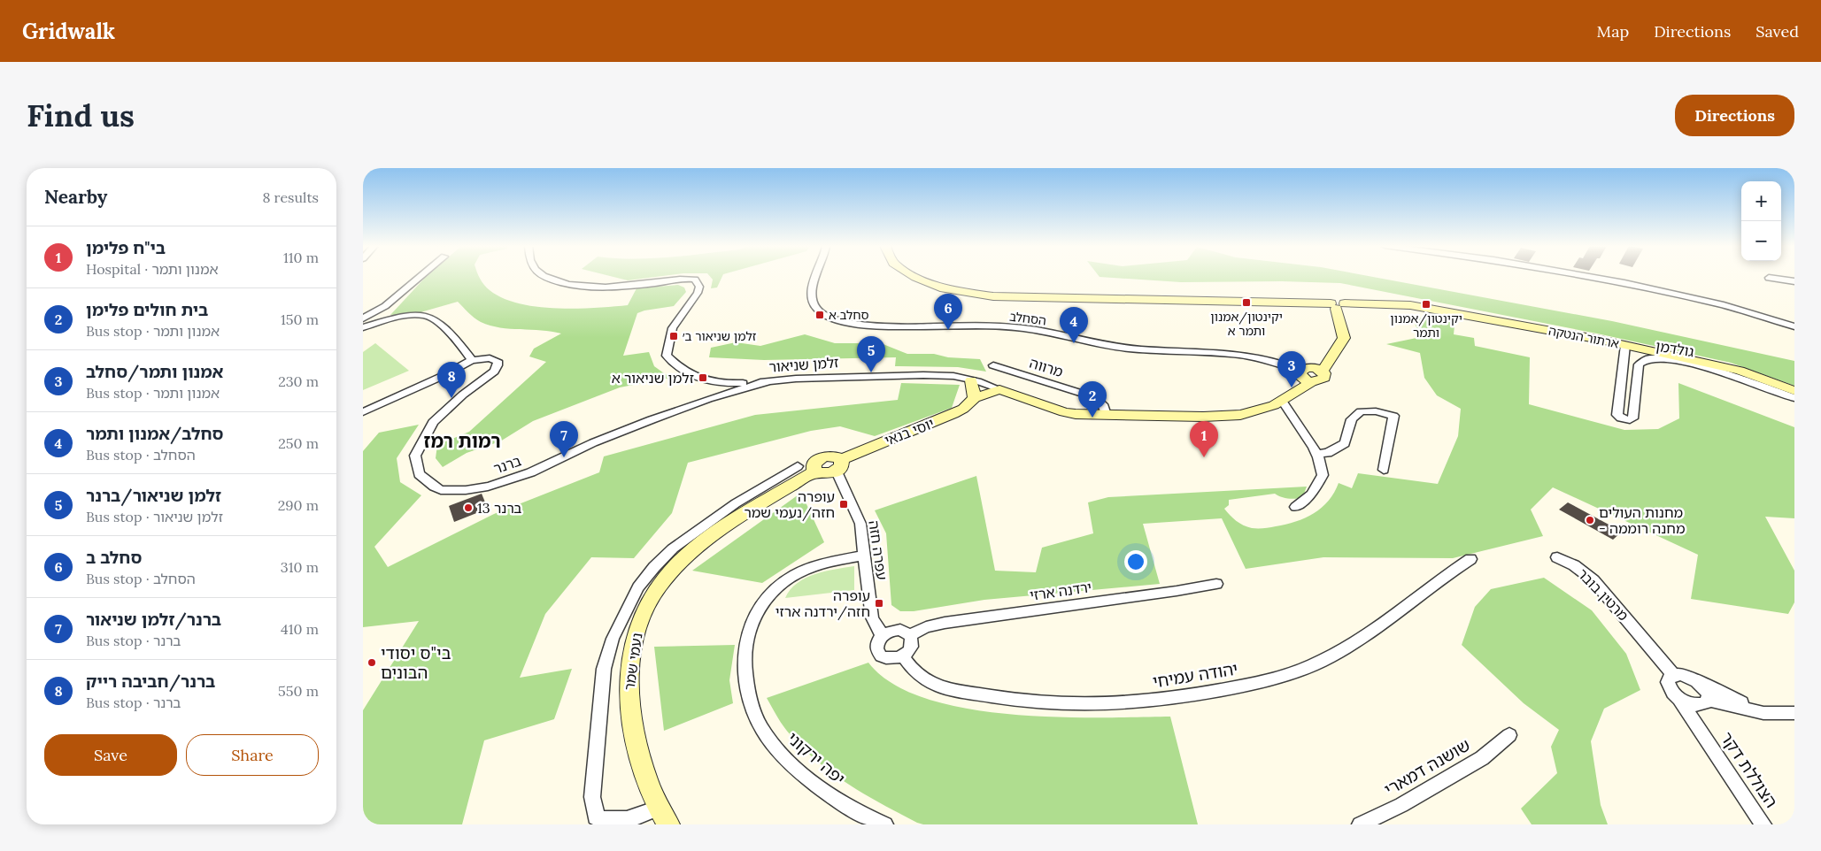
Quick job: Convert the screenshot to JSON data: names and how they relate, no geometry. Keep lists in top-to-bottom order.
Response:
{
  "streets": {
    "street": [
      "הסחלב",
      "ארתור הנטקה",
      "גולדמן",
      "זלמן שניאור",
      "מרווה",
      "יוסי בנאי",
      "ברנר",
      "עפרה חזה",
      "ירדנה ארזי",
      "מרטין בובר",
      "נעמי שמר",
      "יהודה עמיחי",
      "יפה ירקוני",
      "שושנה דמארי",
      "הצוללת דקר"
    ]
  },
  "crossings": [
    ["ארתור הנטקה", "גולדמן"],
    ["זלמן שניאור", "יוסי בנאי"],
    ["זלמן שניאור", "ברנר"],
    ["יוסי בנאי", "עפרה חזה"],
    ["עפרה חזה", "ירדנה ארזי"],
    ["עפרה חזה", "יהודה עמיחי"],
    ["עפרה חזה", "יפה ירקוני"],
    ["ירדנה ארזי", "יהודה עמיחי"],
    ["מרטין בובר", "הצוללת דקר"]
  ],
  "districts": ["רמות רמז"],
  "places": {
    "transit": [
      "יקינטון/אמנון ותמר א",
      "יקינטון/אמנון ותמר",
      "סחלב א",
      "זלמן שניאור ב׳",
      "זלמן שניאור א",
      "עופרה חזה/נעמי שמר",
      "עופרה חזה/ירדנה ארזי"
    ],
    "other": ["ברנר 13", "מחנות העולים - מחנה רוממה", "בי\"ס יסודי הבונים"]
  },
  "page": {
    "header": "Gridwalk",
    "nav": ["Map", "Directions", "Saved"],
    "buttons": [
      "Directions",
      ["Save", "Share"]
    ],
    "title": "Find us",
    "heading": ["Nearby", "8 results"],
    "map_buttons": ["+", "−"],
    "list": [
      {
        "mark": "1",
        "name": "בי\"ח פלימן",
        "note": "Hospital · אמנון ותמר",
        "value": "110 m"
      },
      {
        "mark": "2",
        "name": "בית חולים פלימן",
        "note": "Bus stop · אמנון ותמר",
        "value": "150 m"
      },
      {
        "mark": "3",
        "name": "אמנון ותמר/סחלב",
        "note": "Bus stop · אמנון ותמר",
        "value": "230 m"
      },
      {
        "mark": "4",
        "name": "סחלב/אמנון ותמר",
        "note": "Bus stop · הסחלב",
        "value": "250 m"
      },
      {
        "mark": "5",
        "name": "זלמן שניאור/ברנר",
        "note": "Bus stop · זלמן שניאור",
        "value": "290 m"
      },
      {
        "mark": "6",
        "name": "סחלב ב",
        "note": "Bus stop · הסחלב",
        "value": "310 m"
      },
      {
        "mark": "7",
        "name": "ברנר/זלמן שניאור",
        "note": "Bus stop · ברנר",
        "value": "410 m"
      },
      {
        "mark": "8",
        "name": "ברנר/חביבה רייק",
        "note": "Bus stop · ברנר",
        "value": "550 m"
      }
    ],
    "pins": [
      "6",
      "4",
      "5",
      "3",
      "8",
      "2",
      "1",
      "7"
    ]
  }
}
